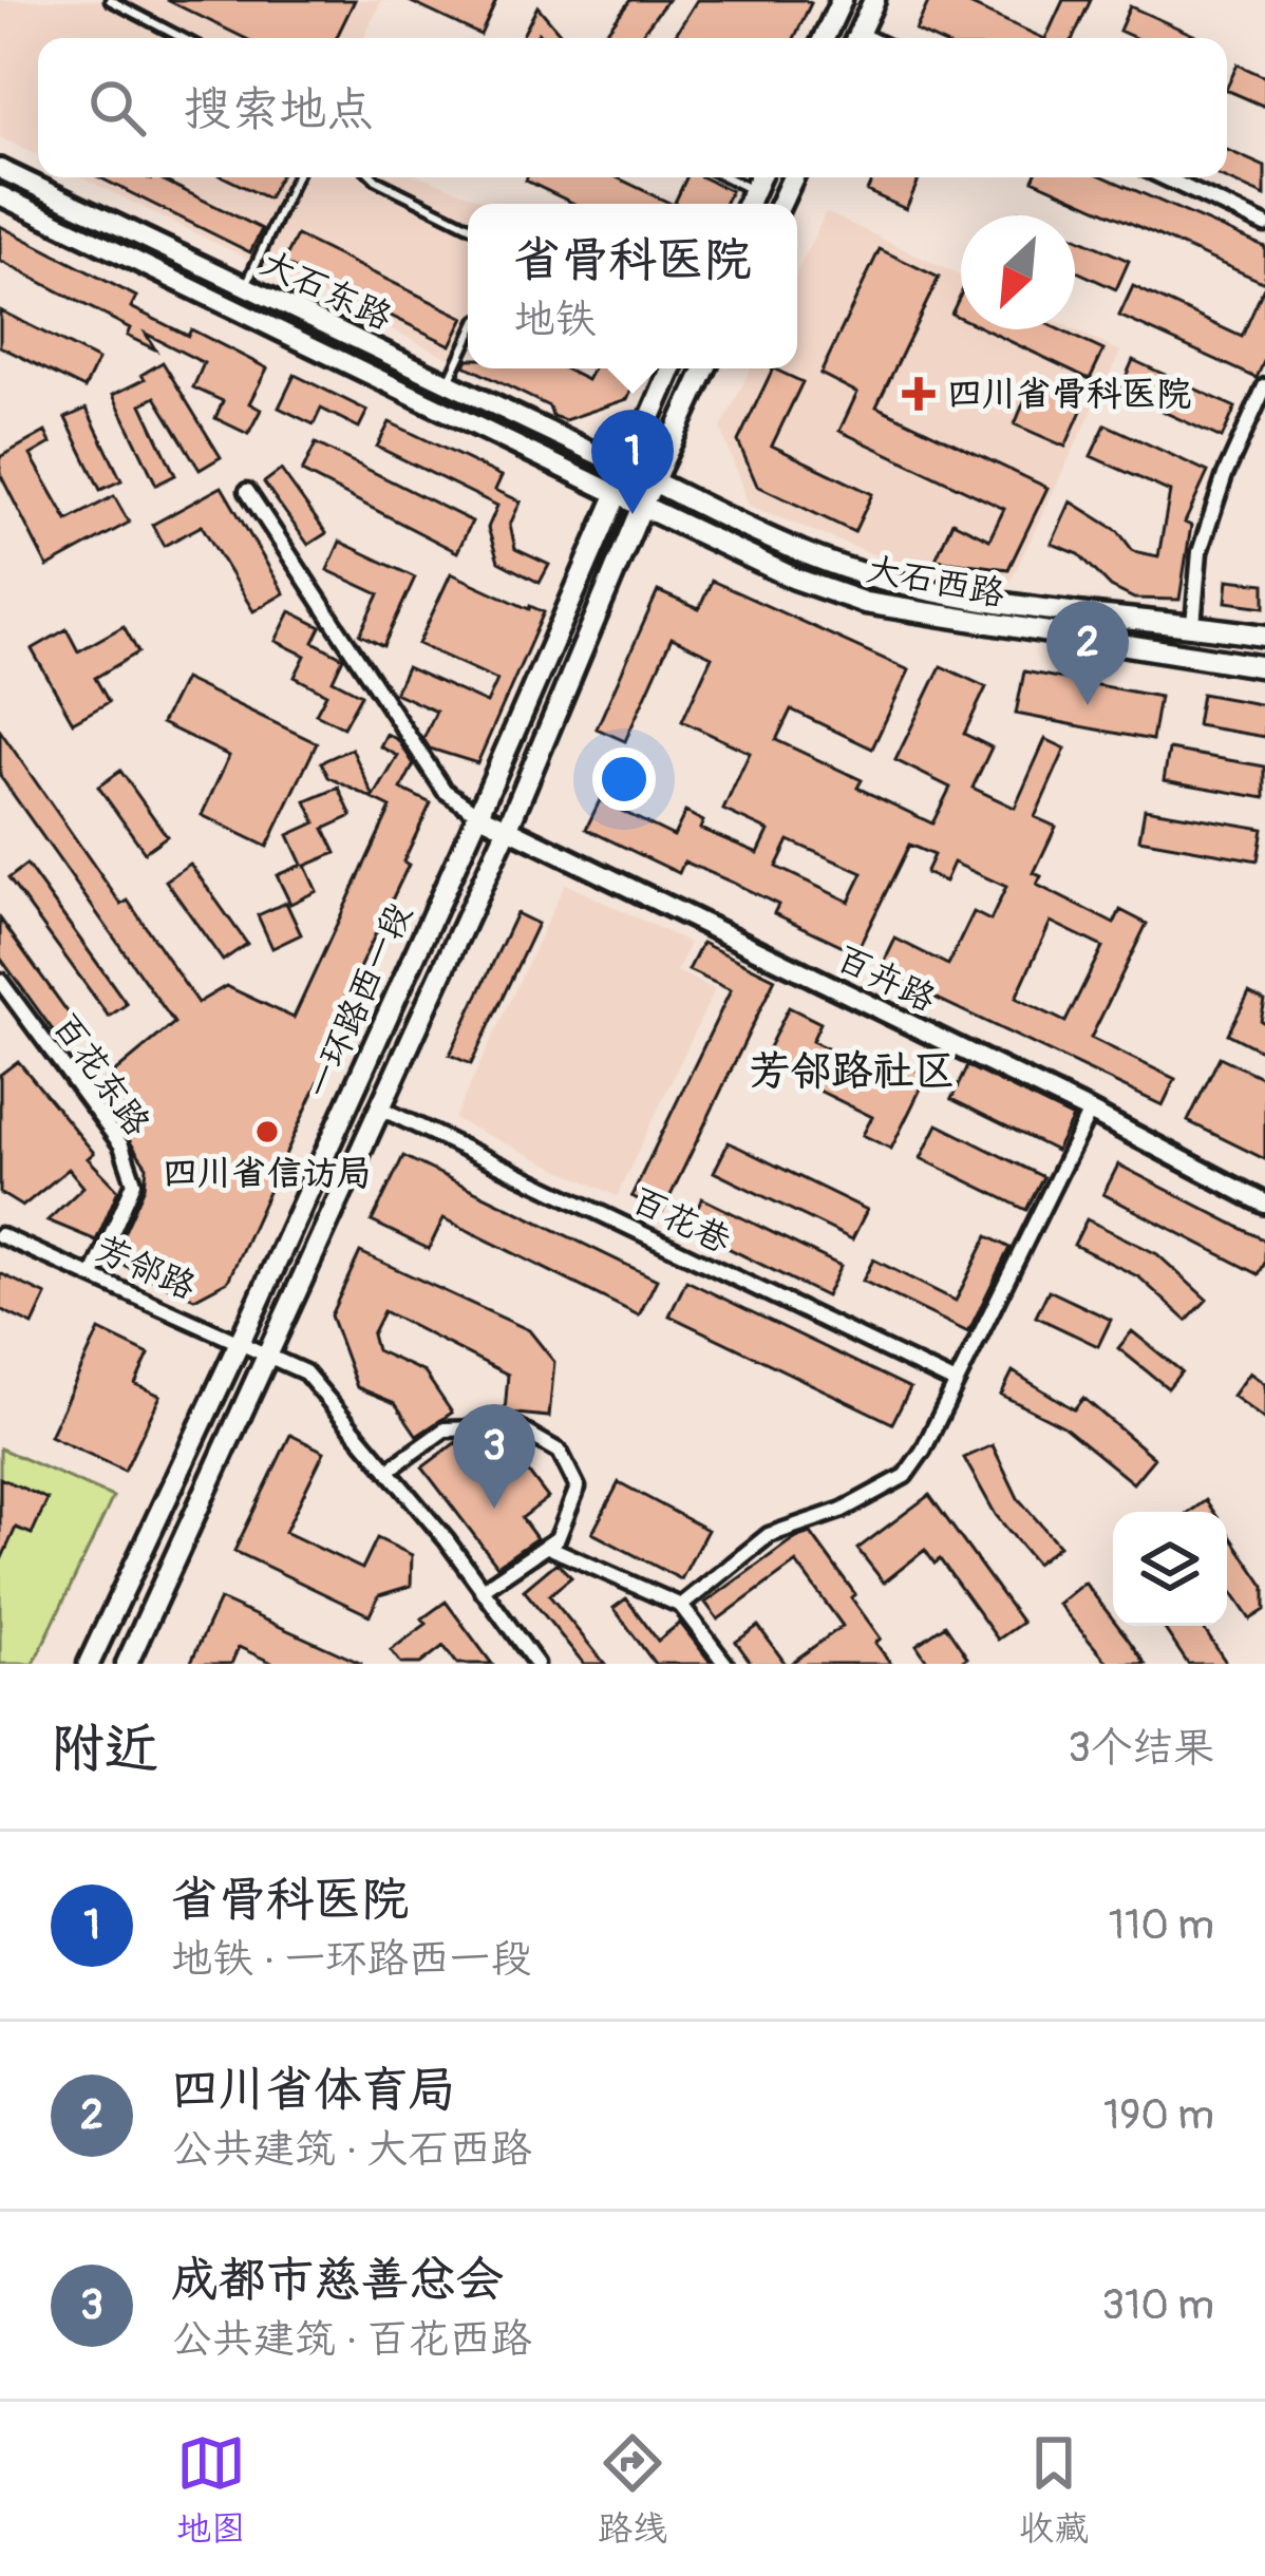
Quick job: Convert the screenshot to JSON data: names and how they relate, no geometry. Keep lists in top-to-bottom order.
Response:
{
  "streets": {
    "main road": [
      "大石东路",
      "大石西路",
      "百卉路",
      "一环路西一段"
    ],
    "street": ["百花东路", "百花巷", "芳邻路"]
  },
  "crossings": [
    ["大石东路", "大石西路"],
    ["大石东路", "一环路西一段"],
    ["大石西路", "一环路西一段"],
    ["百卉路", "一环路西一段"],
    ["一环路西一段", "百花巷"],
    ["一环路西一段", "芳邻路"],
    ["百花东路", "芳邻路"]
  ],
  "districts": ["芳邻路社区"],
  "places": {
    "health": ["四川省骨科医院"],
    "other": ["四川省信访局"]
  },
  "north": "bottom left",
  "page": {
    "search": "搜索地点",
    "popup": ["省骨科医院", "地铁"],
    "pins": ["1", "2", "3"],
    "heading": ["附近", "3个结果"],
    "list": [
      {
        "mark": "1",
        "name": "省骨科医院",
        "note": "地铁 · 一环路西一段",
        "value": "110 m"
      },
      {
        "mark": "2",
        "name": "四川省体育局",
        "note": "公共建筑 · 大石西路",
        "value": "190 m"
      },
      {
        "mark": "3",
        "name": "成都市慈善总会",
        "note": "公共建筑 · 百花西路",
        "value": "310 m"
      }
    ],
    "nav": ["地图", "路线", "收藏"]
  }
}
